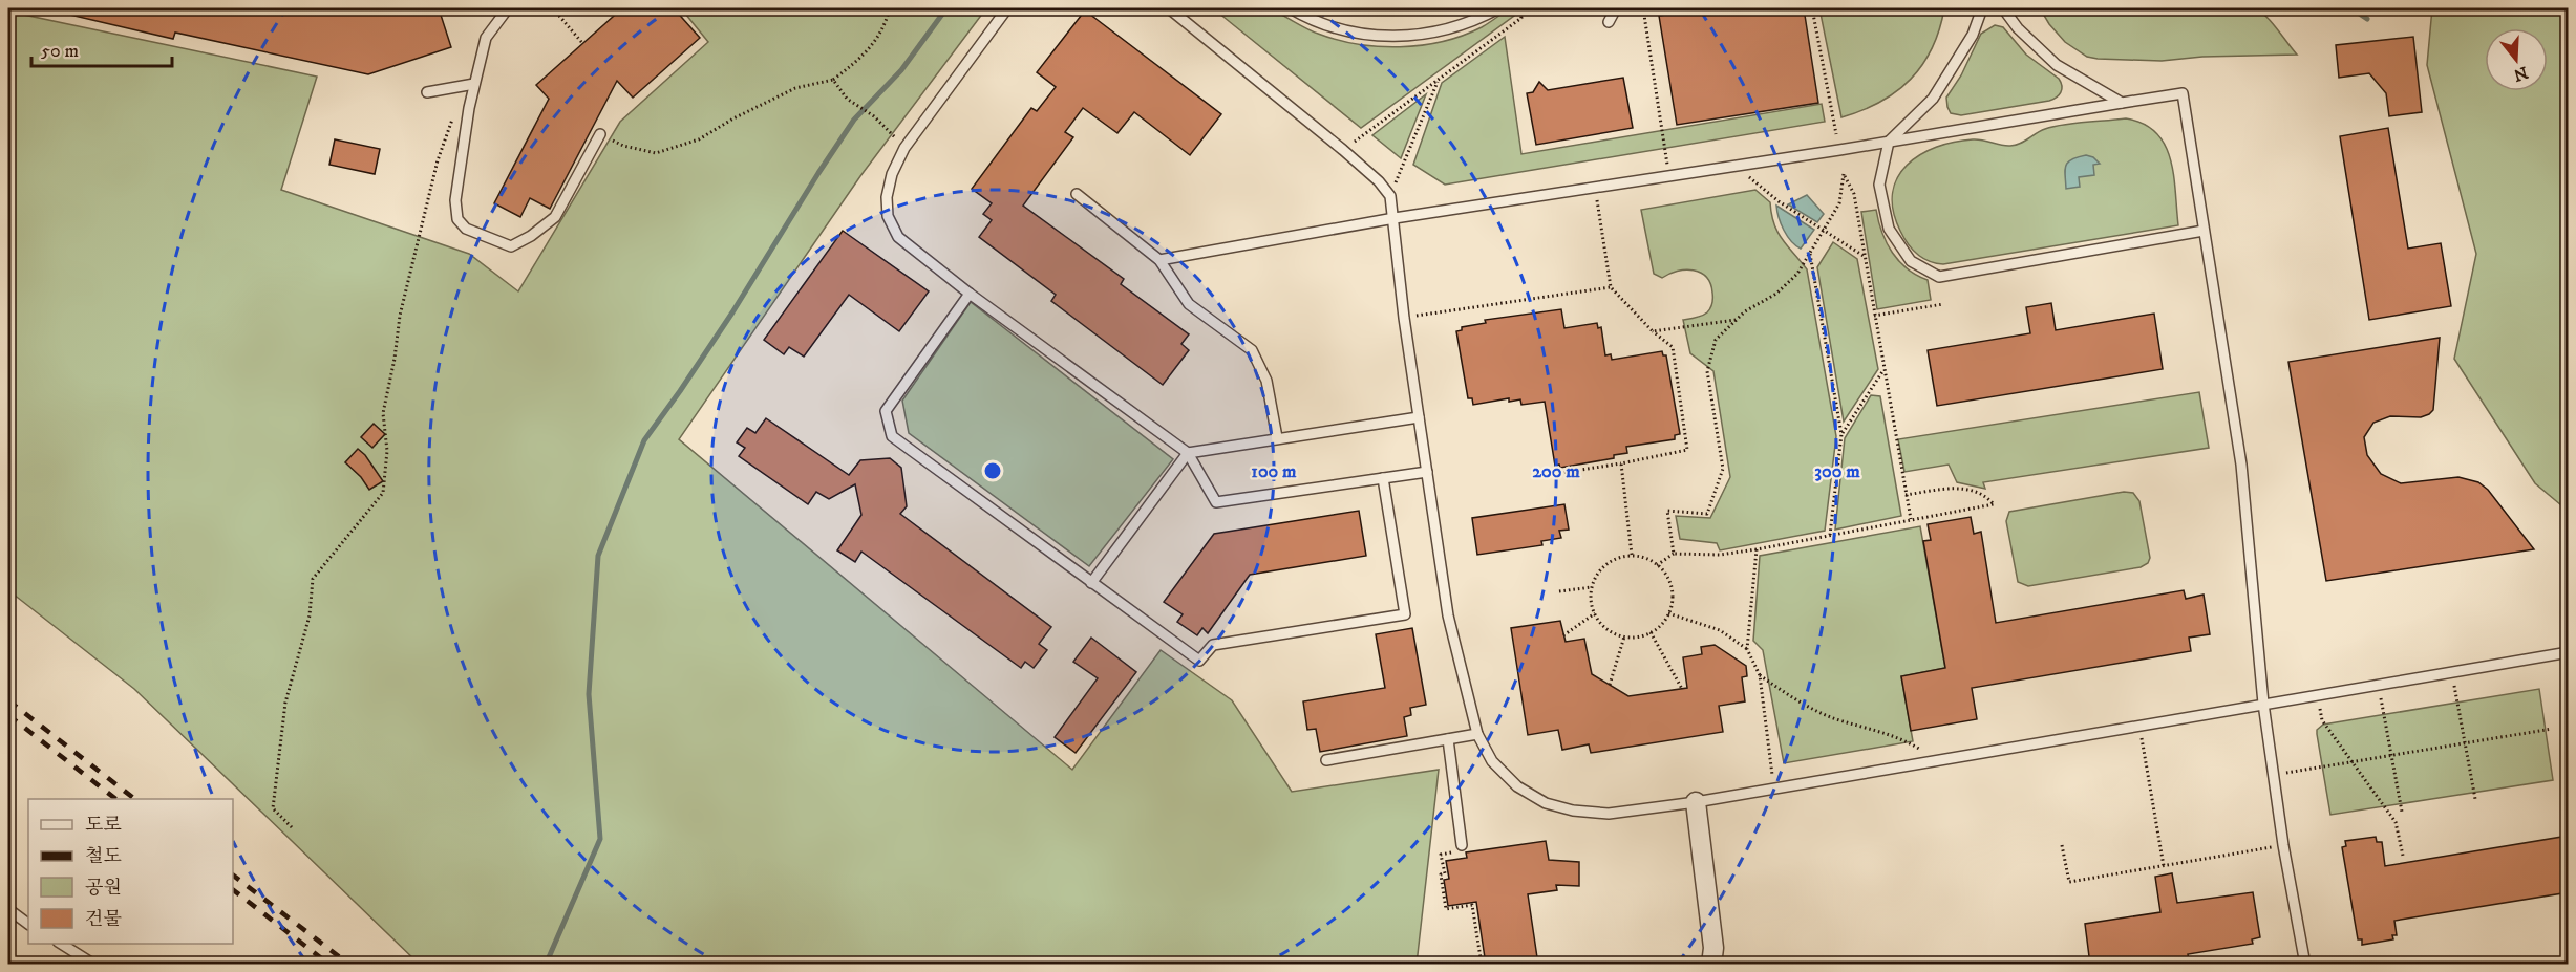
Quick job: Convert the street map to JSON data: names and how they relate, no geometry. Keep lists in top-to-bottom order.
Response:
{
  "legend": [
    "도로",
    "철도",
    "공원",
    "건물"
  ],
  "scale_bar": "50 m",
  "north": "bottom",
  "rings": ["100 m", "200 m", "300 m"]
}
